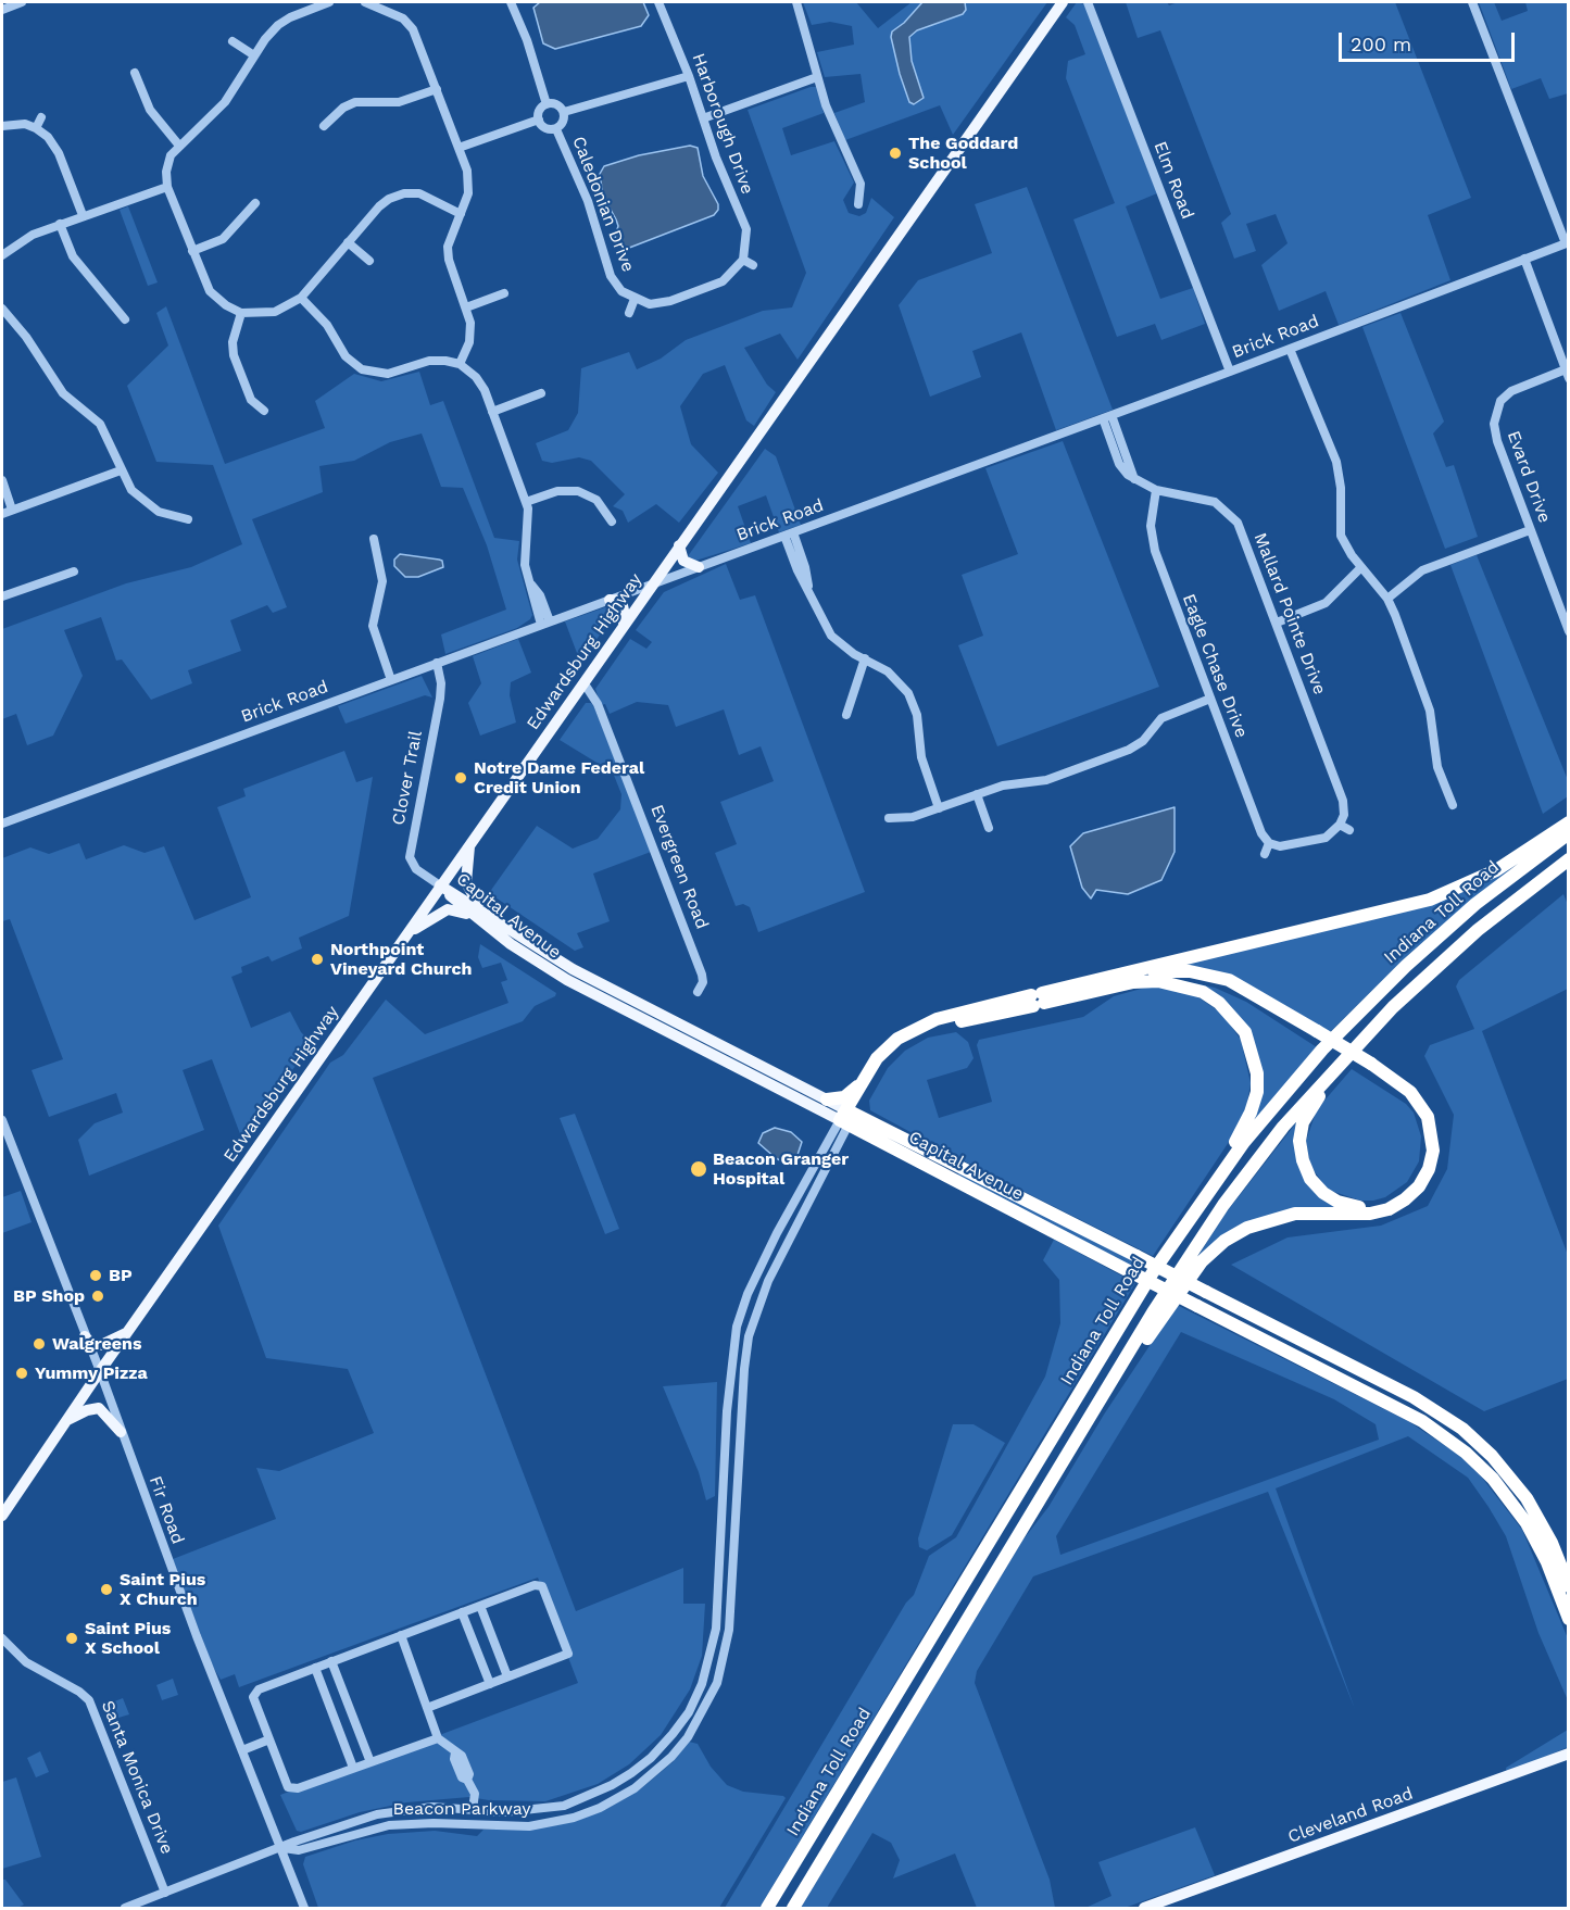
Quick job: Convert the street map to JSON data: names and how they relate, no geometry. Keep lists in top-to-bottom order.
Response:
{
  "streets": {
    "highway": ["Indiana Toll Road", "Capital Avenue"],
    "main road": ["Edwardsburg Highway", "Cleveland Road"],
    "street": [
      "Harborough Drive",
      "Elm Road",
      "Caledonian Drive",
      "Brick Road",
      "Evard Drive",
      "Mallard Pointe Drive",
      "Eagle Chase Drive",
      "Clover Trail",
      "Evergreen Road",
      "Fir Road",
      "Santa Monica Drive",
      "Beacon Parkway"
    ]
  },
  "crossings": [
    ["Elm Road", "Brick Road"],
    ["Brick Road", "Mallard Pointe Drive"],
    ["Brick Road", "Edwardsburg Highway"],
    ["Brick Road", "Clover Trail"],
    ["Mallard Pointe Drive", "Eagle Chase Drive"],
    ["Edwardsburg Highway", "Clover Trail"],
    ["Edwardsburg Highway", "Evergreen Road"],
    ["Edwardsburg Highway", "Capital Avenue"],
    ["Edwardsburg Highway", "Fir Road"],
    ["Clover Trail", "Capital Avenue"],
    ["Capital Avenue", "Beacon Parkway"],
    ["Fir Road", "Beacon Parkway"]
  ],
  "places": [
    "The Goddard School",
    "Notre Dame Federal Credit Union",
    "Northpoint Vineyard Church",
    "Beacon Granger Hospital",
    "BP",
    "BP Shop",
    "Walgreens",
    "Yummy Pizza",
    "Saint Pius X Church",
    "Saint Pius X School"
  ],
  "scale_bar": "200 m"
}
